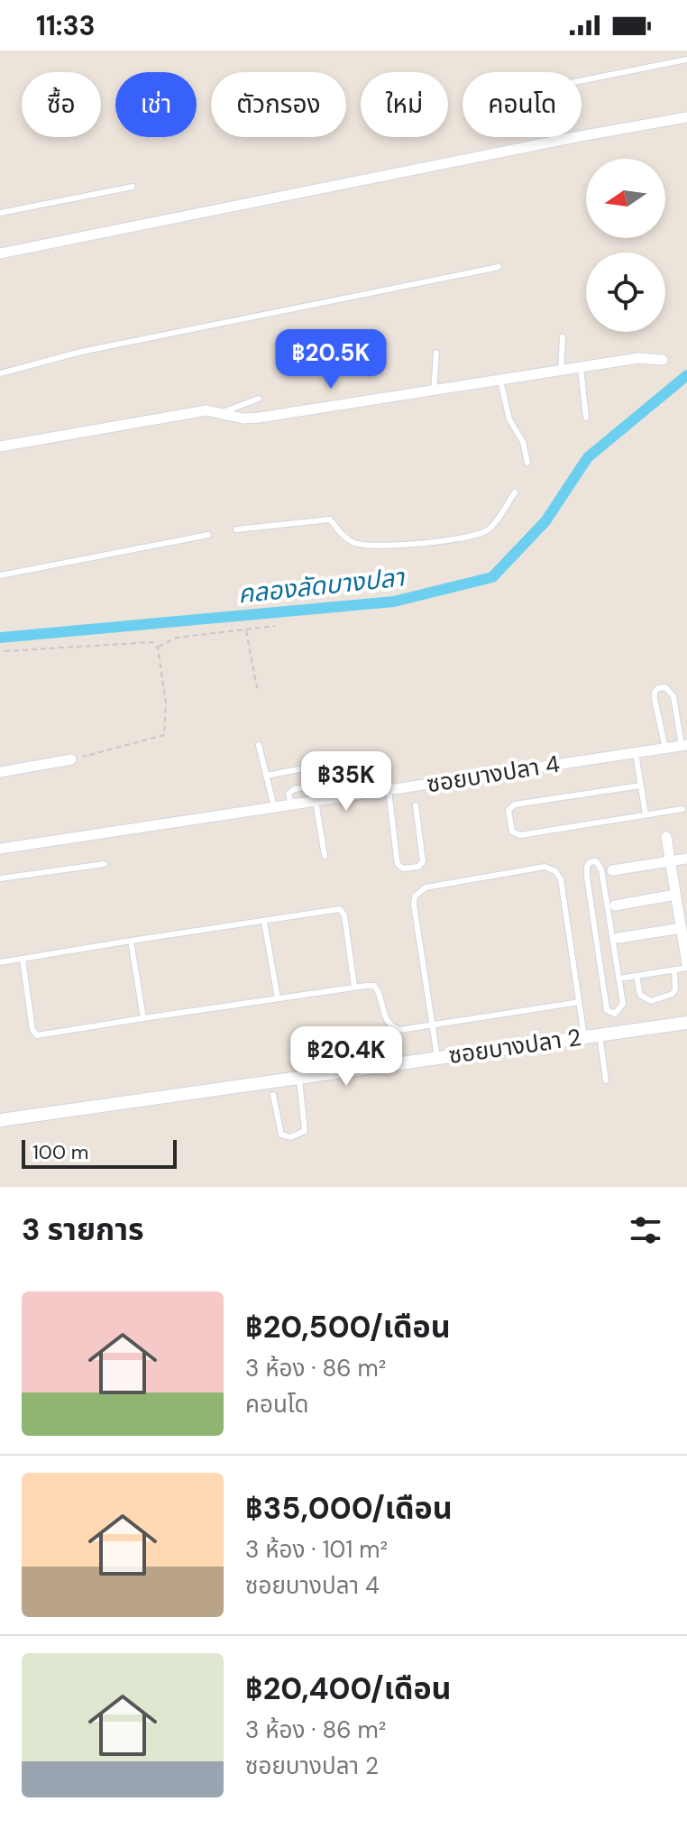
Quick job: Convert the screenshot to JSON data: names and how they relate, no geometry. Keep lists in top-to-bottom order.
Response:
{
  "streets": {
    "street": ["ซอยบางปลา 4", "ซอยบางปลา 2"]
  },
  "water": ["คลองลัดบางปลา"],
  "scale_bar": "100 m",
  "north": "left",
  "page": {
    "status": "11:33",
    "chip": [
      "ซื้อ",
      "เช่า",
      "ตัวกรอง",
      "ใหม่",
      "คอนโด"
    ],
    "price": ["฿20.5K", "฿35K", "฿20.4K"],
    "scale": "100 m",
    "heading": "3 รายการ",
    "list": [
      {
        "name": "฿20,500/เดือน",
        "note": "3 ห้อง · 86 m² · คอนโด"
      },
      {
        "name": "฿35,000/เดือน",
        "note": "3 ห้อง · 101 m² · ซอยบางปลา 4"
      },
      {
        "name": "฿20,400/เดือน",
        "note": "3 ห้อง · 86 m² · ซอยบางปลา 2"
      }
    ]
  }
}
